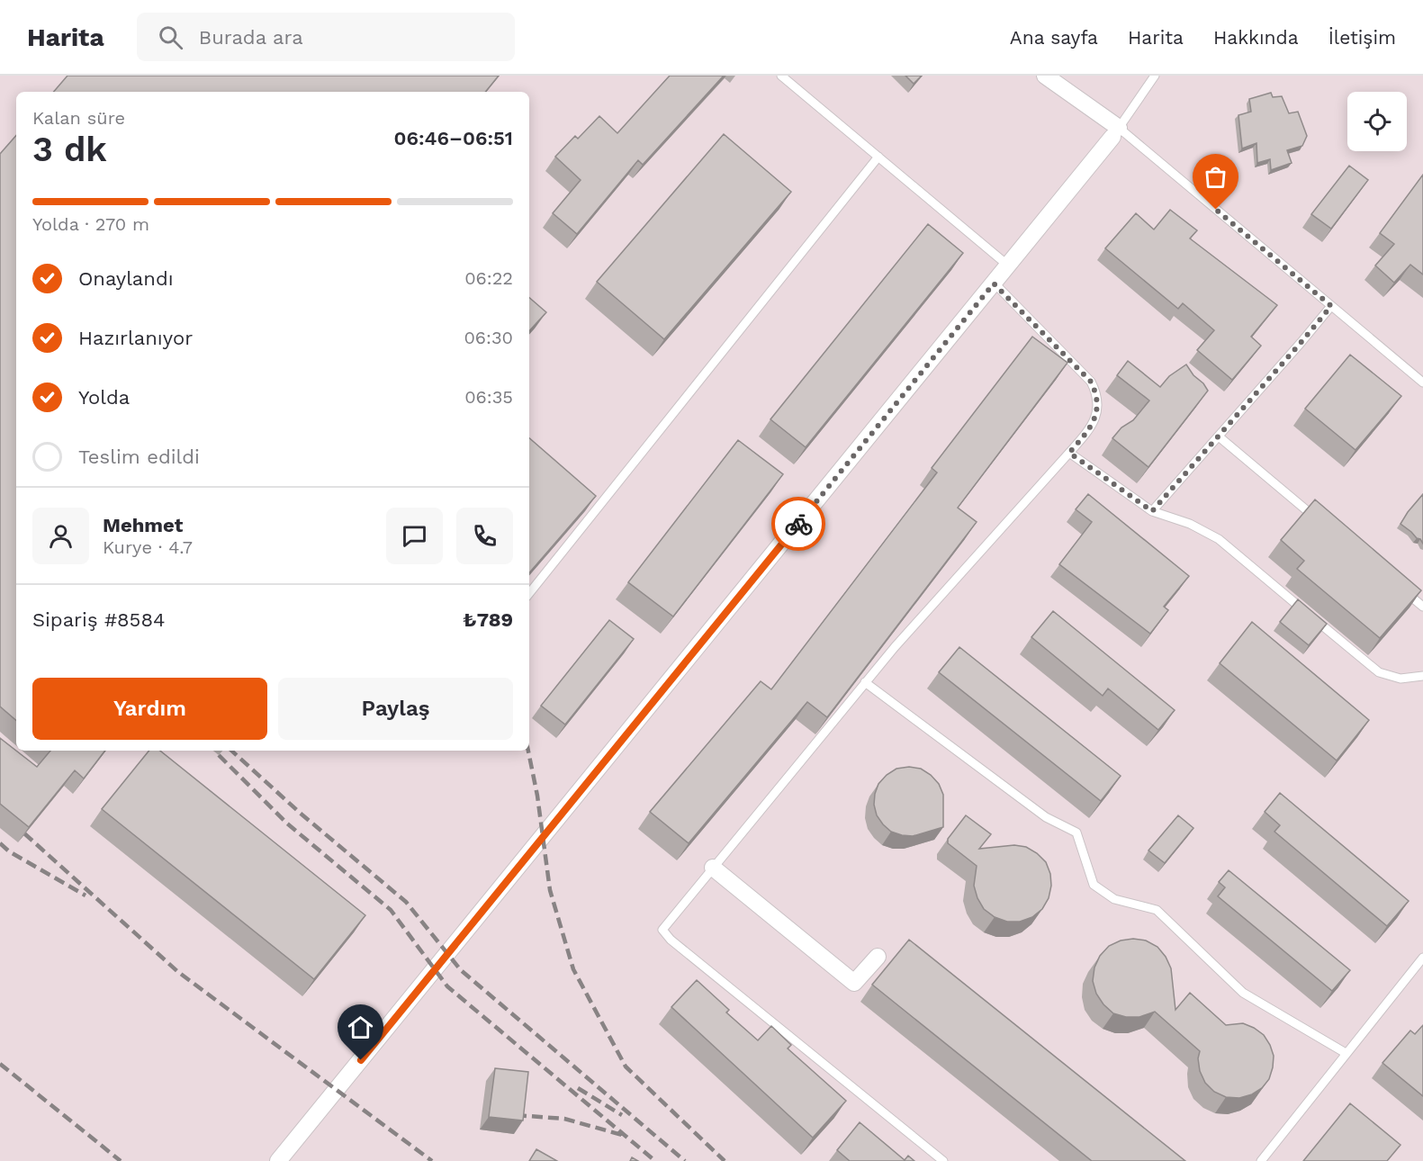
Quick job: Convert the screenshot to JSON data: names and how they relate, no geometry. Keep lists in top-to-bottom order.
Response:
{
  "page": {
    "header": "Harita",
    "search": "Burada ara",
    "nav": [
      "Ana sayfa",
      "Harita",
      "Hakkında",
      "İletişim"
    ],
    "heading": ["3 dk", "Kalan süre", "06:46–06:51"],
    "panel": [
      "Mehmet",
      "Kurye · 4.7",
      "Sipariş #8584",
      "₺789"
    ],
    "bar": "Yolda · 270 m",
    "list": [
      ["Onaylandı", "06:22"],
      ["Hazırlanıyor", "06:30"],
      ["Yolda", "06:35"],
      "Teslim edildi"
    ],
    "buttons": ["Yardım", "Paylaş"]
  }
}
